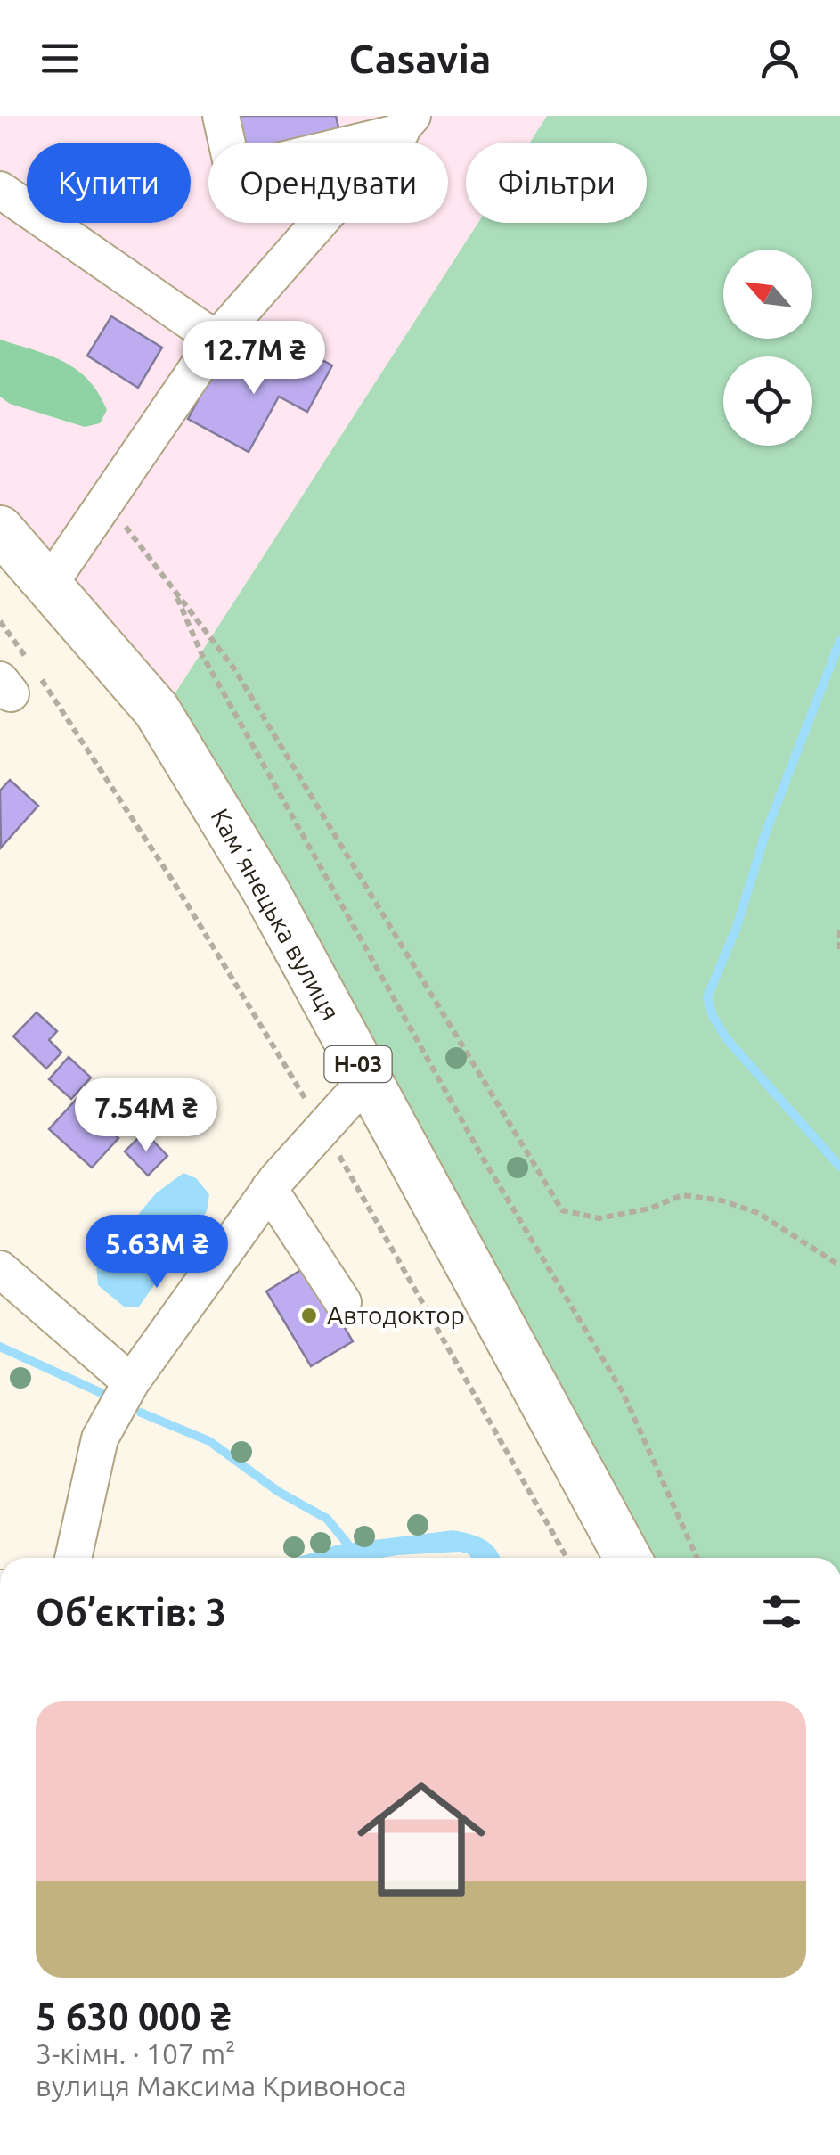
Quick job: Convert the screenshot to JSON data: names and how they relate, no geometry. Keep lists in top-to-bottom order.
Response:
{
  "streets": {
    "main road": ["Камʼянецька вулиця", "Н-03"]
  },
  "places": ["Автодоктор"],
  "north": "top left",
  "page": {
    "header": "Casavia",
    "chip": ["Купити", "Орендувати", "Фільтри"],
    "price": ["12.7M ₴", "7.54M ₴", "5.63M ₴"],
    "heading": "Об’єктів: 3",
    "list": [
      {
        "name": "5 630 000 ₴",
        "note": "3-кімн. · 107 m² · вулиця Максима Кривоноса"
      }
    ]
  }
}
